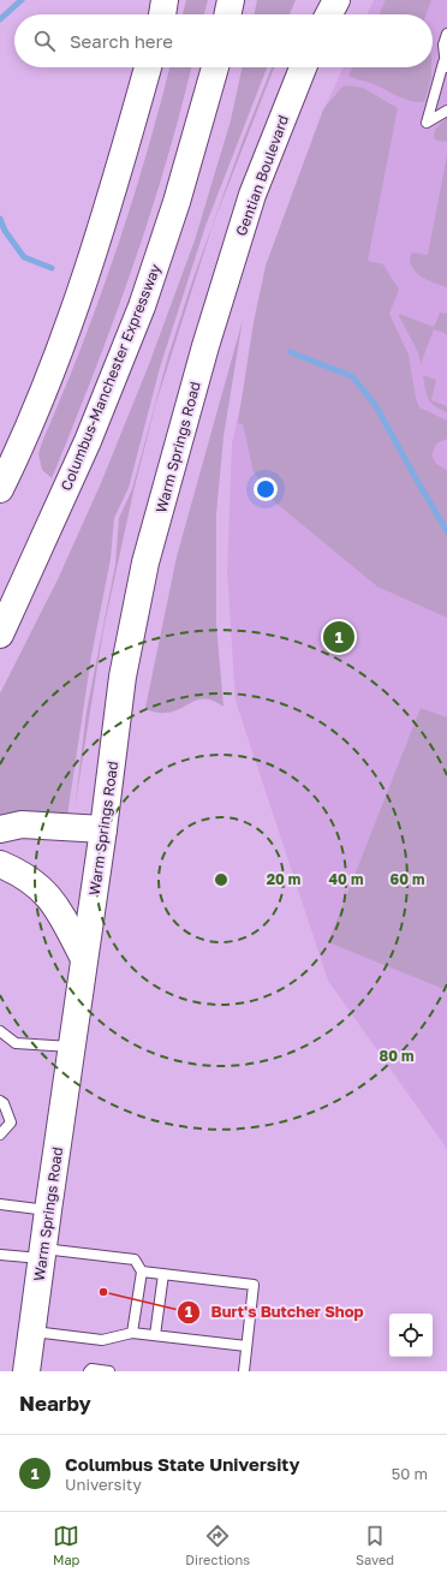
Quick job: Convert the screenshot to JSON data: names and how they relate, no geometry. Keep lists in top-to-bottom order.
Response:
{
  "streets": {
    "main road": ["Gentian Boulevard", "Columbus-Manchester Expressway", "Warm Springs Road"]
  },
  "crossings": [
    ["Gentian Boulevard", "Warm Springs Road"]
  ],
  "places": ["Burt's Butcher Shop"],
  "page": {
    "search": "Search here",
    "pins": "1",
    "heading": "Nearby",
    "list": [
      {
        "mark": "1",
        "name": "Columbus State University",
        "note": "University",
        "value": "50 m"
      }
    ],
    "nav": ["Map", "Directions", "Saved"]
  },
  "rings": [
    "20 m",
    "40 m",
    "60 m",
    "80 m"
  ]
}
